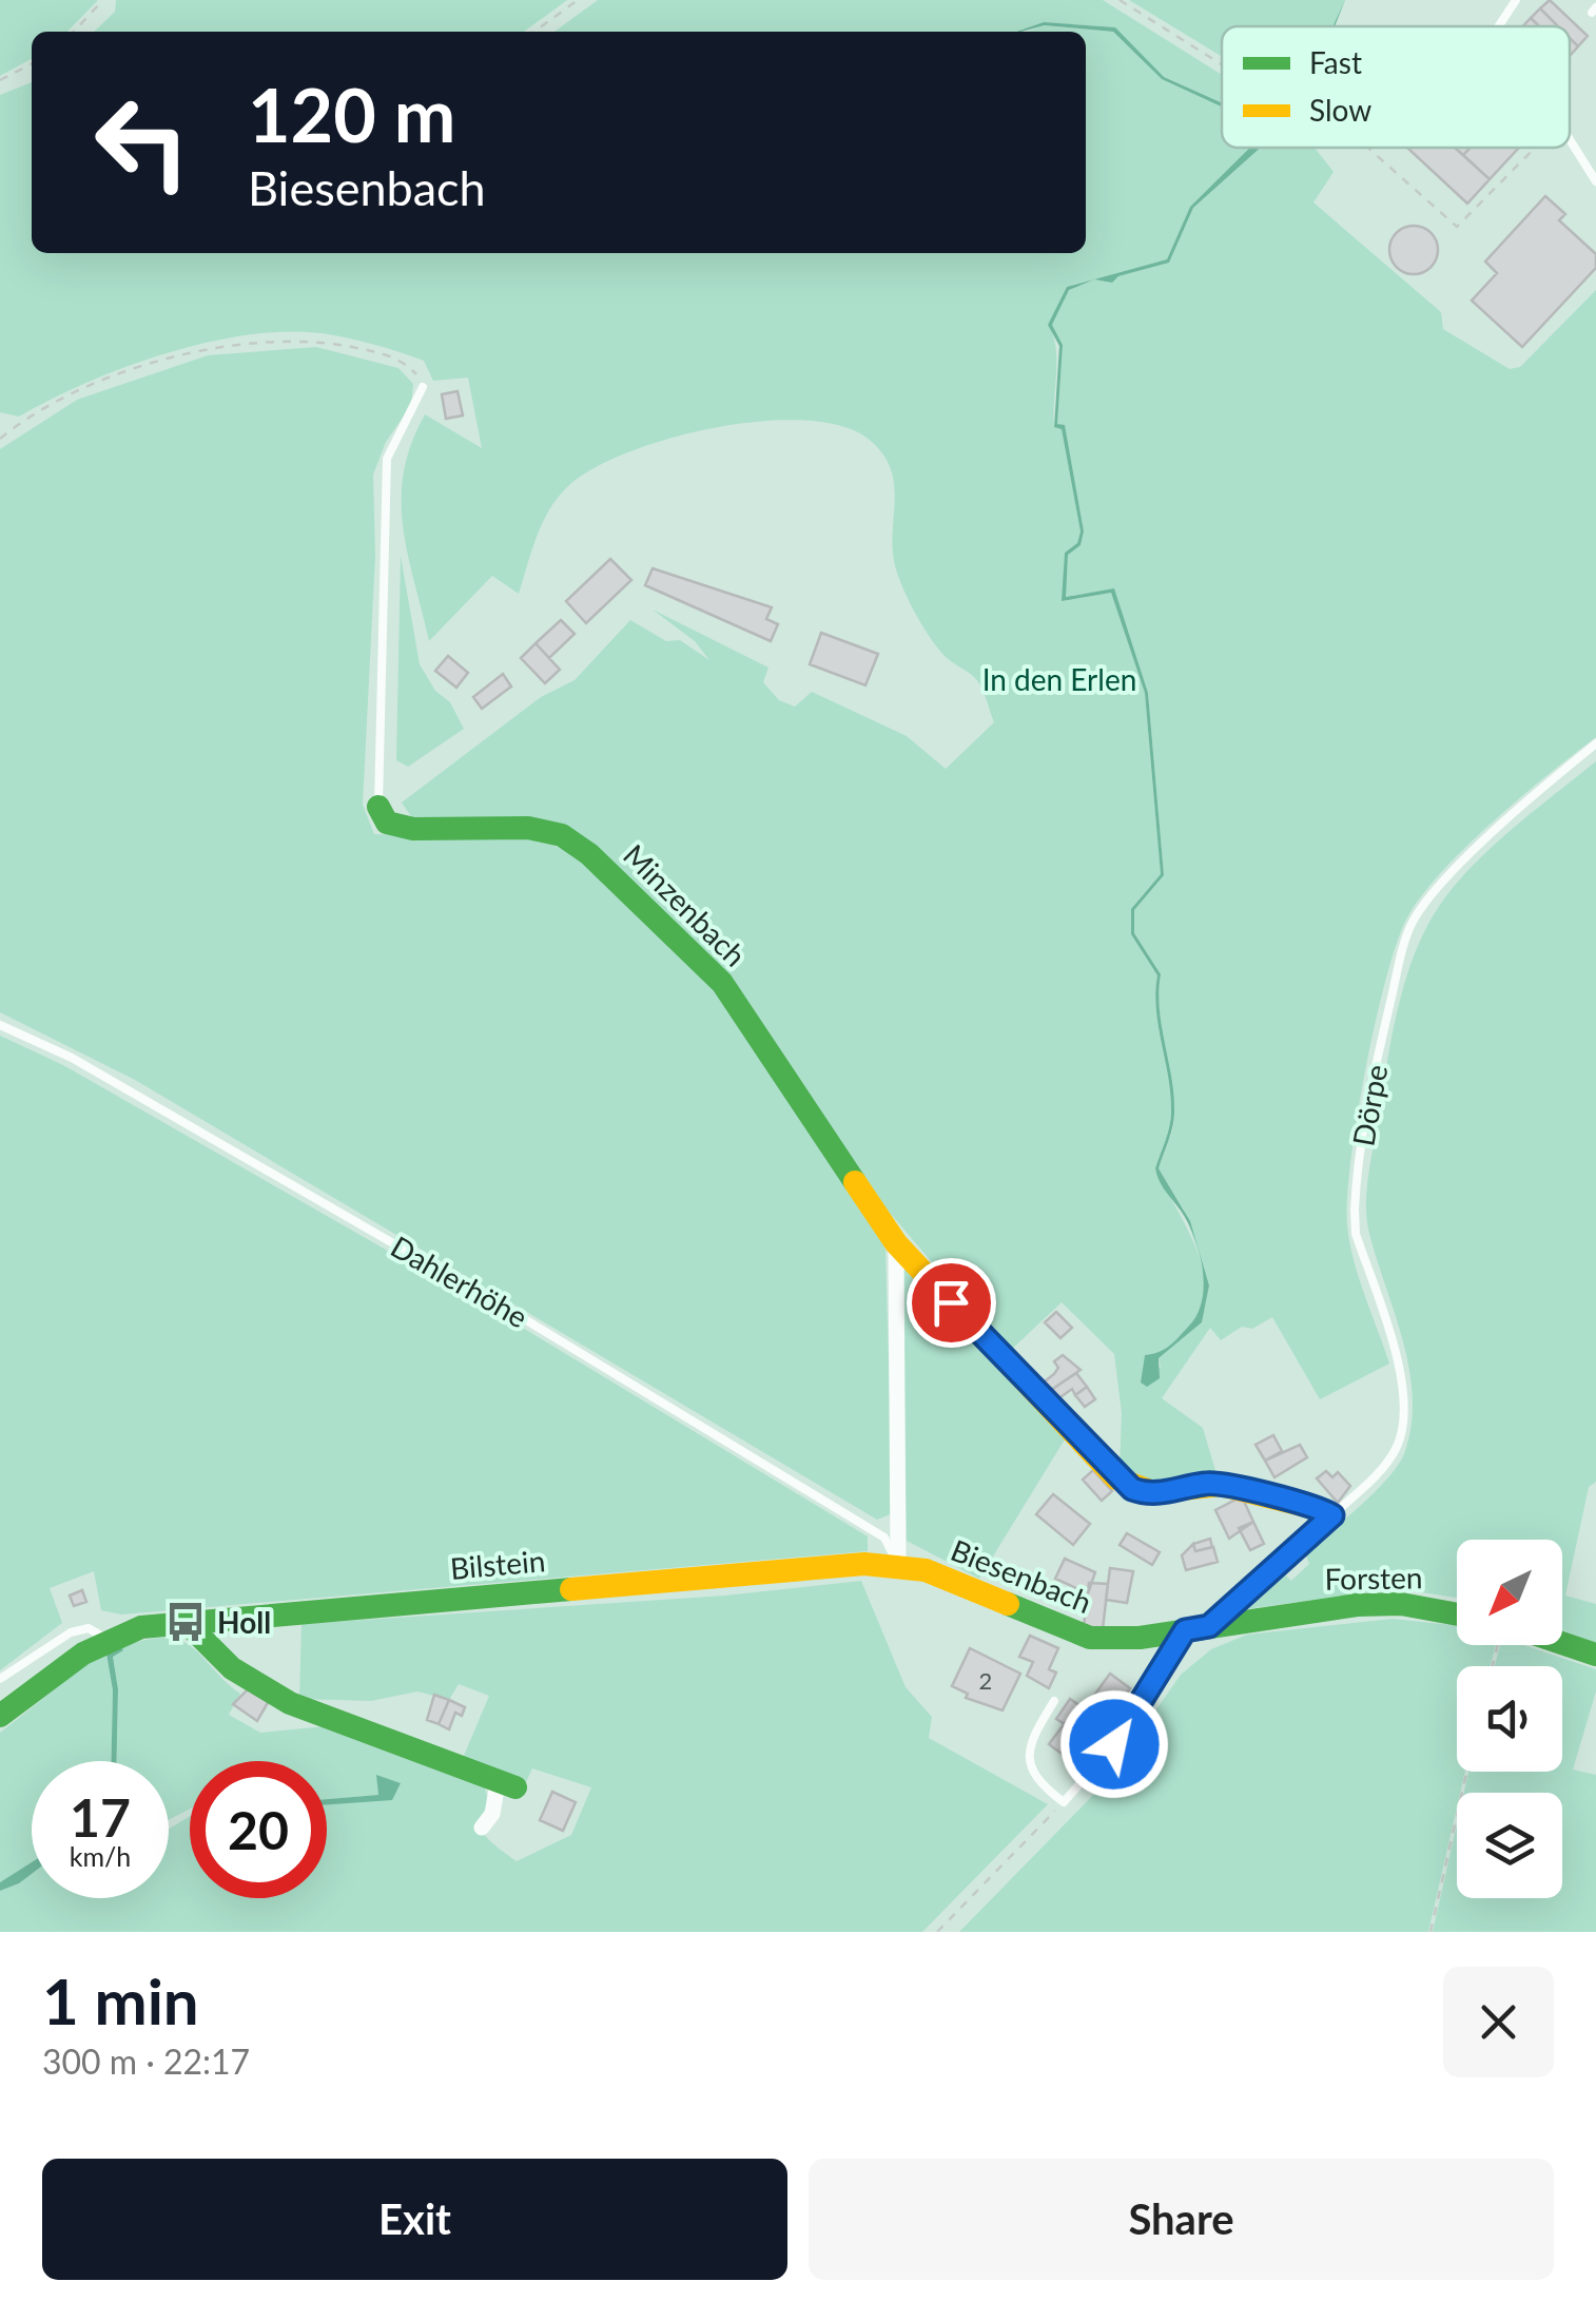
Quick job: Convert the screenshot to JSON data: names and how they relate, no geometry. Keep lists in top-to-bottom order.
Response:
{
  "streets": {
    "street": [
      "Minzenbach",
      "Bilstein",
      "Biesenbach",
      "Forsten"
    ],
    "lane": ["Dörpe", "Dahlerhöhe"]
  },
  "crossings": [
    ["Dahlerhöhe", "Bilstein"],
    ["Dahlerhöhe", "Biesenbach"],
    ["Bilstein", "Biesenbach"],
    ["Biesenbach", "Forsten"]
  ],
  "parks": ["In den Erlen"],
  "places": {
    "bus stop": ["Holl"]
  },
  "house_numbers": ["2"],
  "legend": ["Fast", "Slow"],
  "north": "bottom left",
  "page": {
    "turn": ["120 m", "Biesenbach"],
    "speed": "17 km/h",
    "limit": "20",
    "heading": ["1 min", "300 m · 22:17"],
    "buttons": ["Exit", "Share"]
  }
}
